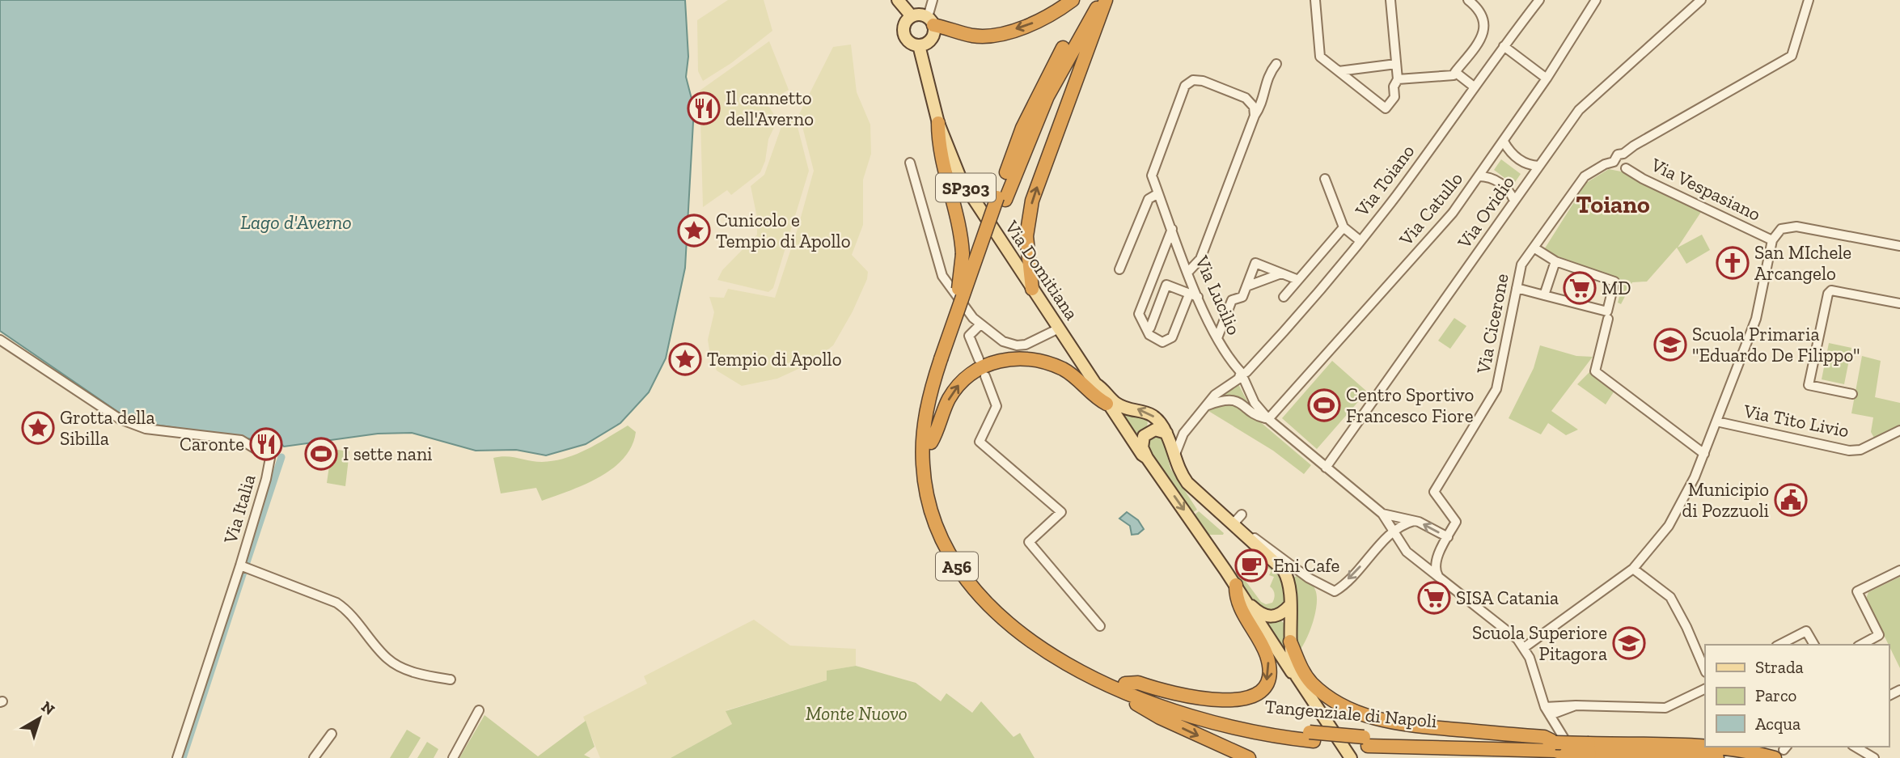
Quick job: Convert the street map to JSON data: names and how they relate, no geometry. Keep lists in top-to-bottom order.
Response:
{
  "streets": {
    "highway": ["A56", "Tangenziale di Napoli"],
    "main road": ["SP303", "Via Domitiana"],
    "street": [
      "Via Toiano",
      "Via Vespasiano",
      "Via Catullo",
      "Via Ovidio",
      "Via Lucilio",
      "Via Cicerone",
      "Via Tito Livio",
      "Via Italia"
    ]
  },
  "crossings": [
    ["Via Toiano", "Via Lucilio"],
    ["Via Vespasiano", "Via Cicerone"],
    ["Via Catullo", "Via Lucilio"]
  ],
  "districts": ["Toiano"],
  "water": ["Lago d'Averno"],
  "parks": ["Monte Nuovo"],
  "places": {
    "restaurant": ["Il cannetto dell'Averno", "Caronte"],
    "place": ["Cunicolo e Tempio di Apollo", "Tempio di Apollo", "Grotta della Sibilla"],
    "church": ["San MIchele Arcangelo"],
    "supermarket": ["MD", "SISA Catania"],
    "school or university": ["Scuola Primaria \"Eduardo De Filippo\"", "Scuola Superiore Pitagora"],
    "sports": ["Centro Sportivo Francesco Fiore", "I sette nani"],
    "public building": ["Municipio di Pozzuoli"],
    "cafe": ["Eni Cafe"]
  },
  "legend": ["Strada", "Parco", "Acqua"],
  "north": "top right"
}
